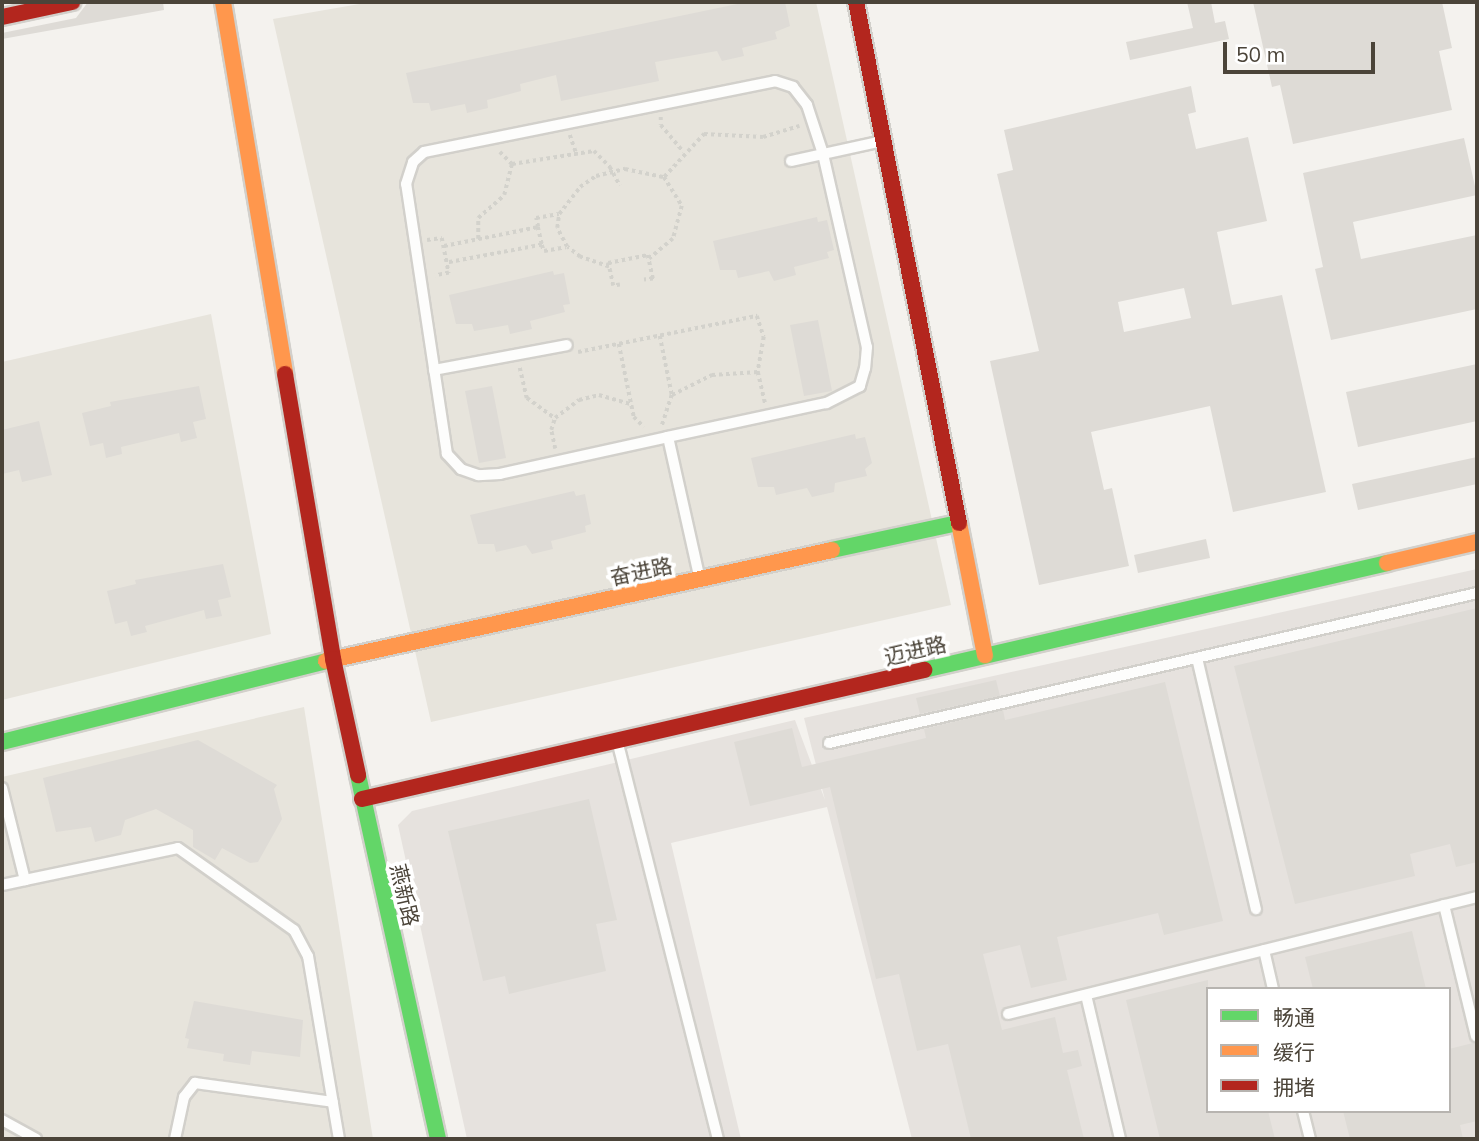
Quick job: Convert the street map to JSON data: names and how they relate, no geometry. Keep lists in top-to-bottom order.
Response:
{
  "streets": {
    "street": ["奋进路", "迈进路", "燕新路"]
  },
  "crossings": [
    ["奋进路", "燕新路"],
    ["迈进路", "燕新路"]
  ],
  "legend": ["畅通", "缓行", "拥堵"],
  "scale_bar": "50 m"
}
